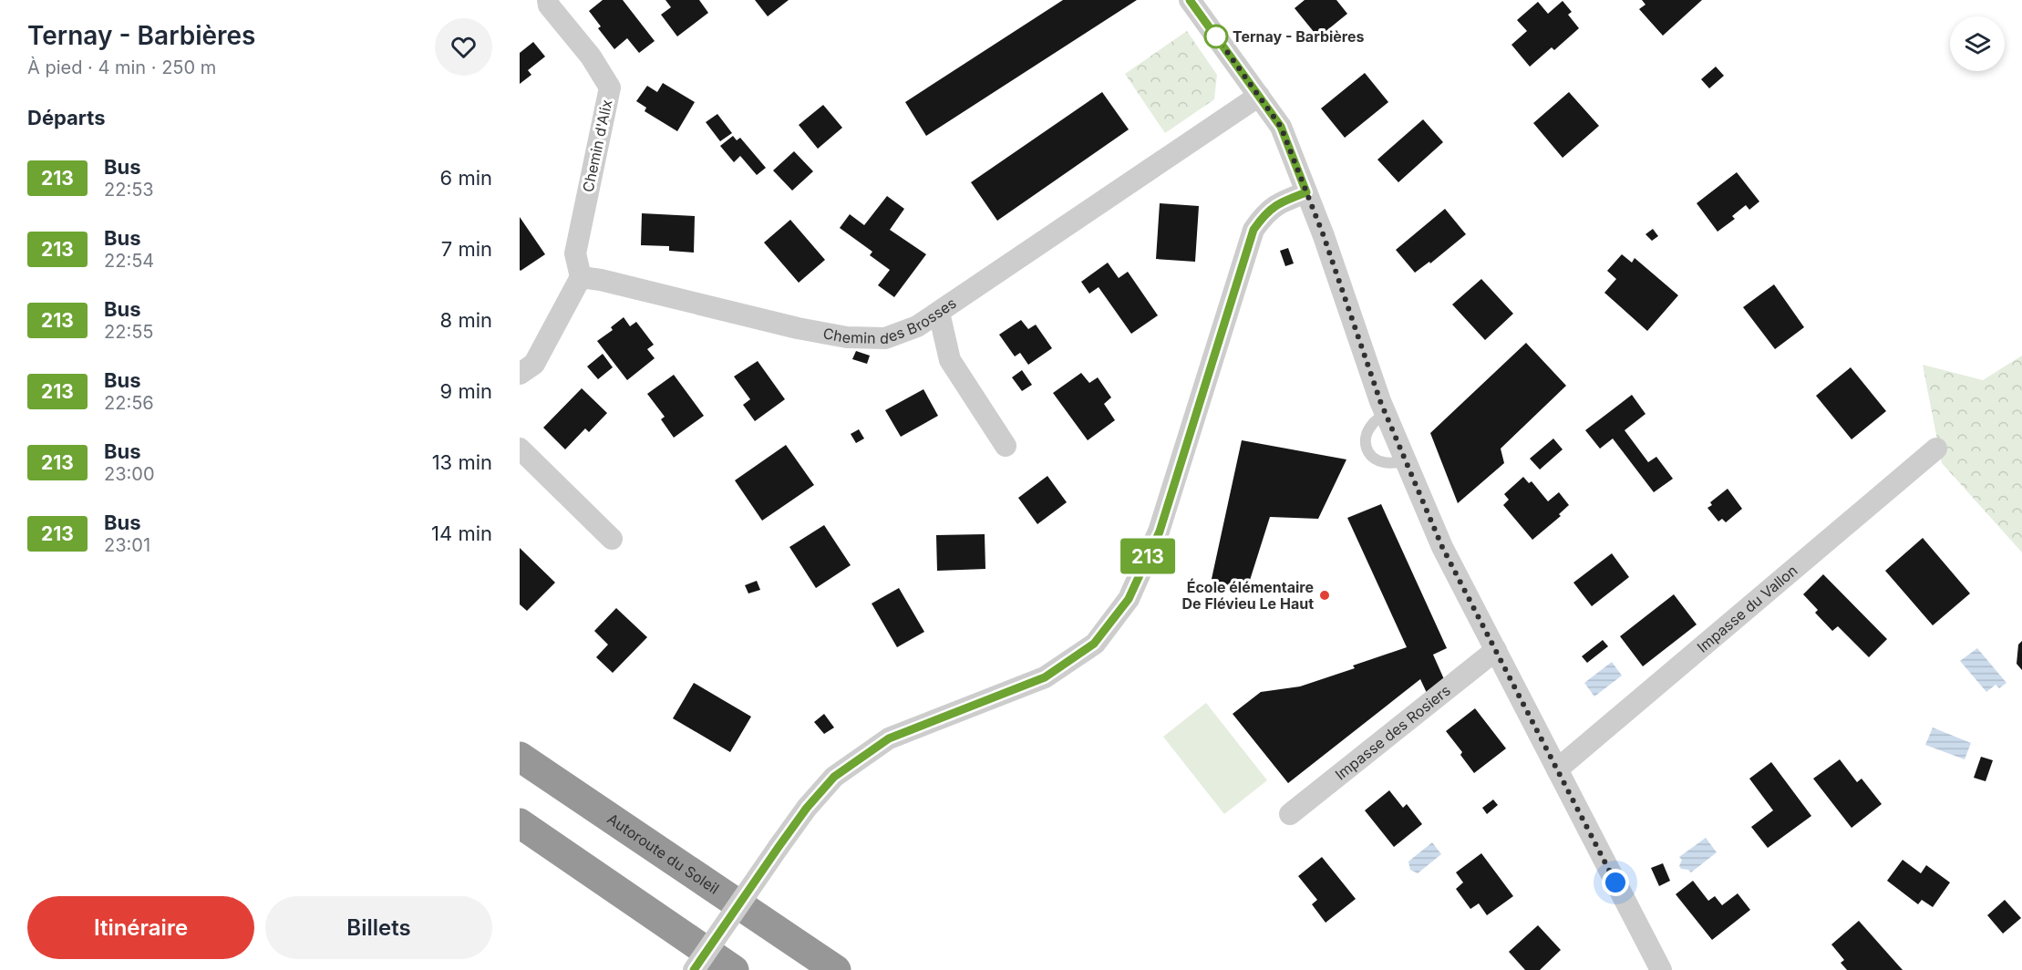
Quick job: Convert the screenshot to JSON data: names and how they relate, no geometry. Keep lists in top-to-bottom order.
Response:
{
  "streets": {
    "highway": ["Autoroute du Soleil"],
    "street": [
      "Chemin d'Alix",
      "Chemin des Brosses",
      "Impasse du Vallon",
      "Impasse des Rosiers"
    ]
  },
  "crossings": [
    ["Chemin d'Alix", "Chemin des Brosses"]
  ],
  "places": ["Ternay - Barbières", "École élémentaire De Flévieu Le Haut"],
  "lines": ["bus line 213"],
  "page": {
    "heading": [
      ["Ternay - Barbières", "À pied · 4 min · 250 m"],
      "Départs"
    ],
    "on_map": "213",
    "list": [
      {
        "mark": "213",
        "name": "Bus",
        "note": "22:53",
        "value": "6 min"
      },
      {
        "mark": "213",
        "name": "Bus",
        "note": "22:54",
        "value": "7 min"
      },
      {
        "mark": "213",
        "name": "Bus",
        "note": "22:55",
        "value": "8 min"
      },
      {
        "mark": "213",
        "name": "Bus",
        "note": "22:56",
        "value": "9 min"
      },
      {
        "mark": "213",
        "name": "Bus",
        "note": "23:00",
        "value": "13 min"
      },
      {
        "mark": "213",
        "name": "Bus",
        "note": "23:01",
        "value": "14 min"
      }
    ],
    "buttons": ["Itinéraire", "Billets"]
  }
}
